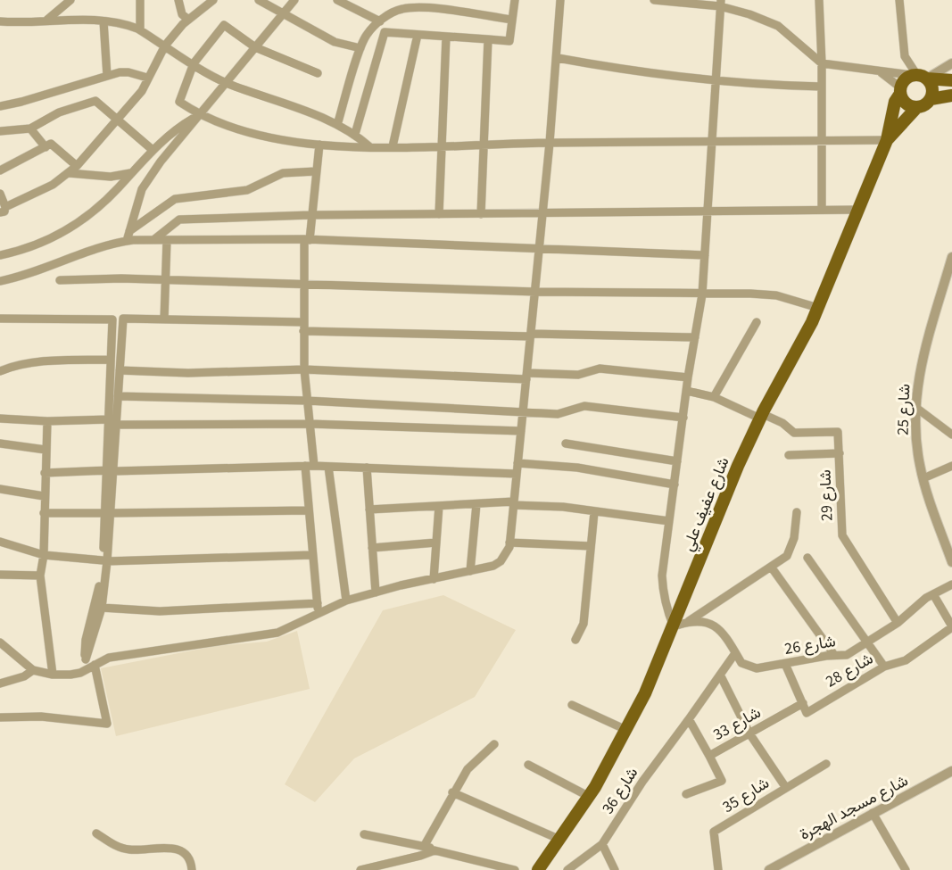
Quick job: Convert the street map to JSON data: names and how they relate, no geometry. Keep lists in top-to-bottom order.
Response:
{
  "streets": {
    "main road": ["شارع عفيف علي"],
    "street": [
      "شارع 25",
      "شارع 29",
      "شارع 26",
      "شارع 28",
      "شارع 33",
      "شارع 36",
      "شارع 35",
      "شارع مسجد الهجرة"
    ]
  },
  "crossings": [
    ["شارع 29", "شارع عفيف علي"],
    ["شارع 29", "شارع 26"],
    ["شارع 26", "شارع 33"],
    ["شارع 28", "شارع 33"],
    ["شارع 33", "شارع 36"]
  ]
}
